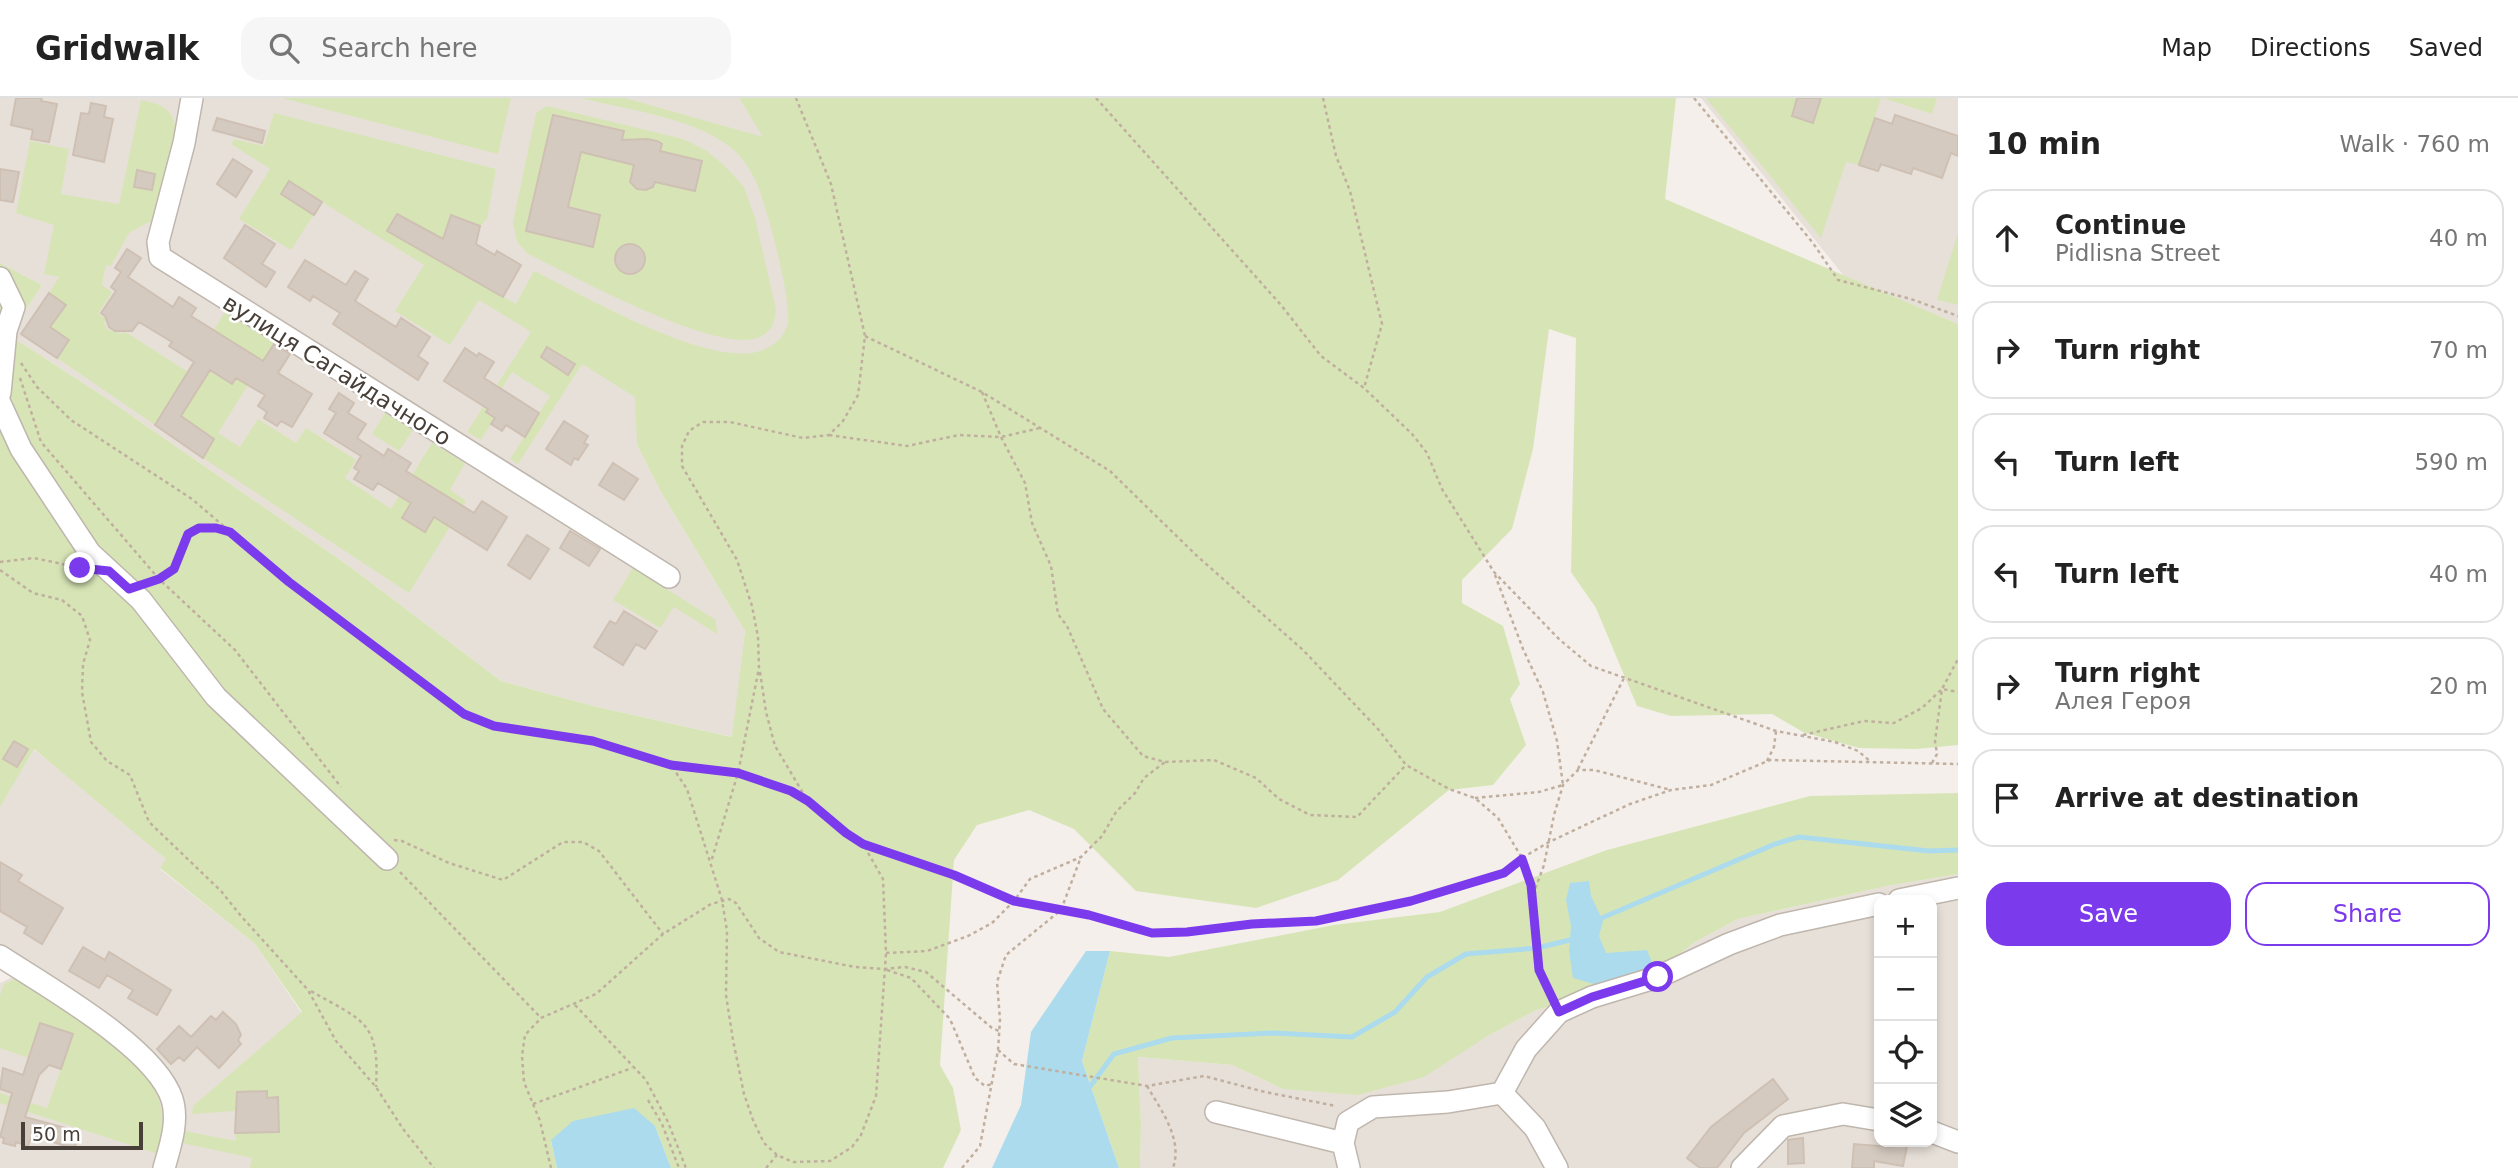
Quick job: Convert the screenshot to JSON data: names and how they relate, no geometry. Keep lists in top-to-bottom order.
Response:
{
  "streets": {
    "street": ["вулиця Сагайдачного"]
  },
  "scale_bar": "50 m",
  "page": {
    "header": "Gridwalk",
    "search": "Search here",
    "nav": ["Map", "Directions", "Saved"],
    "heading": ["10 min", "Walk · 760 m"],
    "list": [
      ["Continue", "Pidlisna Street", "40 m"],
      ["Turn right", "70 m"],
      ["Turn left", "590 m"],
      ["Turn left", "40 m"],
      ["Turn right", "Алея Героя", "20 m"],
      "Arrive at destination"
    ],
    "buttons": ["Save", "Share"],
    "map_buttons": ["+", "−"],
    "scale": "50 m"
  }
}
